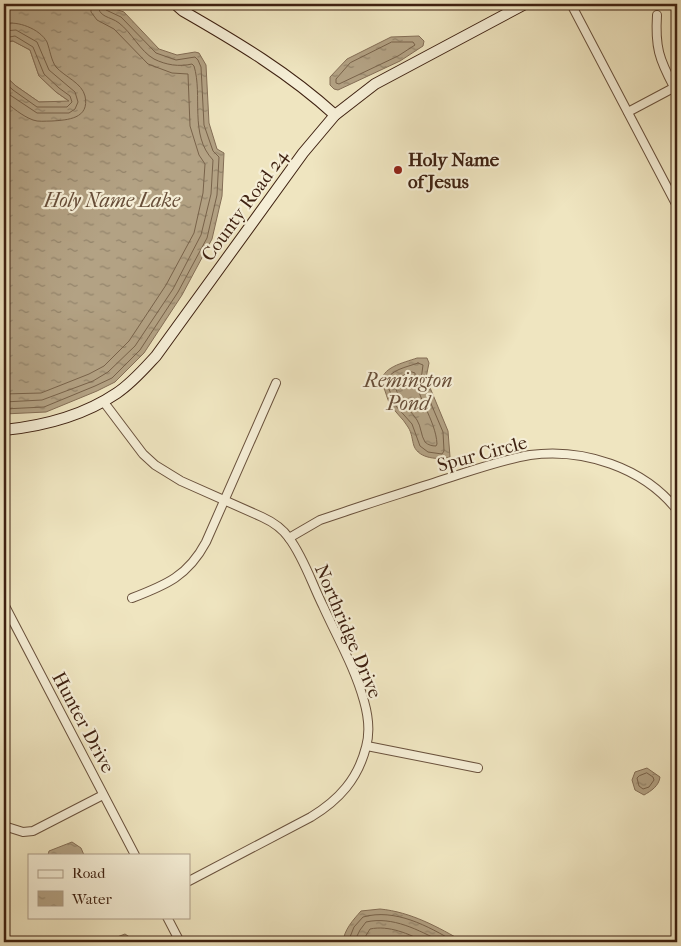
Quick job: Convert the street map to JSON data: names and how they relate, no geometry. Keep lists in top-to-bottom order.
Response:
{
  "streets": {
    "street": [
      "County Road 24",
      "Spur Circle",
      "Northridge Drive",
      "Hunter Drive"
    ]
  },
  "crossings": [
    ["County Road 24", "Northridge Drive"],
    ["Spur Circle", "Northridge Drive"]
  ],
  "water": ["Holy Name Lake", "Remington Pond"],
  "places": ["Holy Name of Jesus"],
  "legend": ["Road", "Water"]
}
